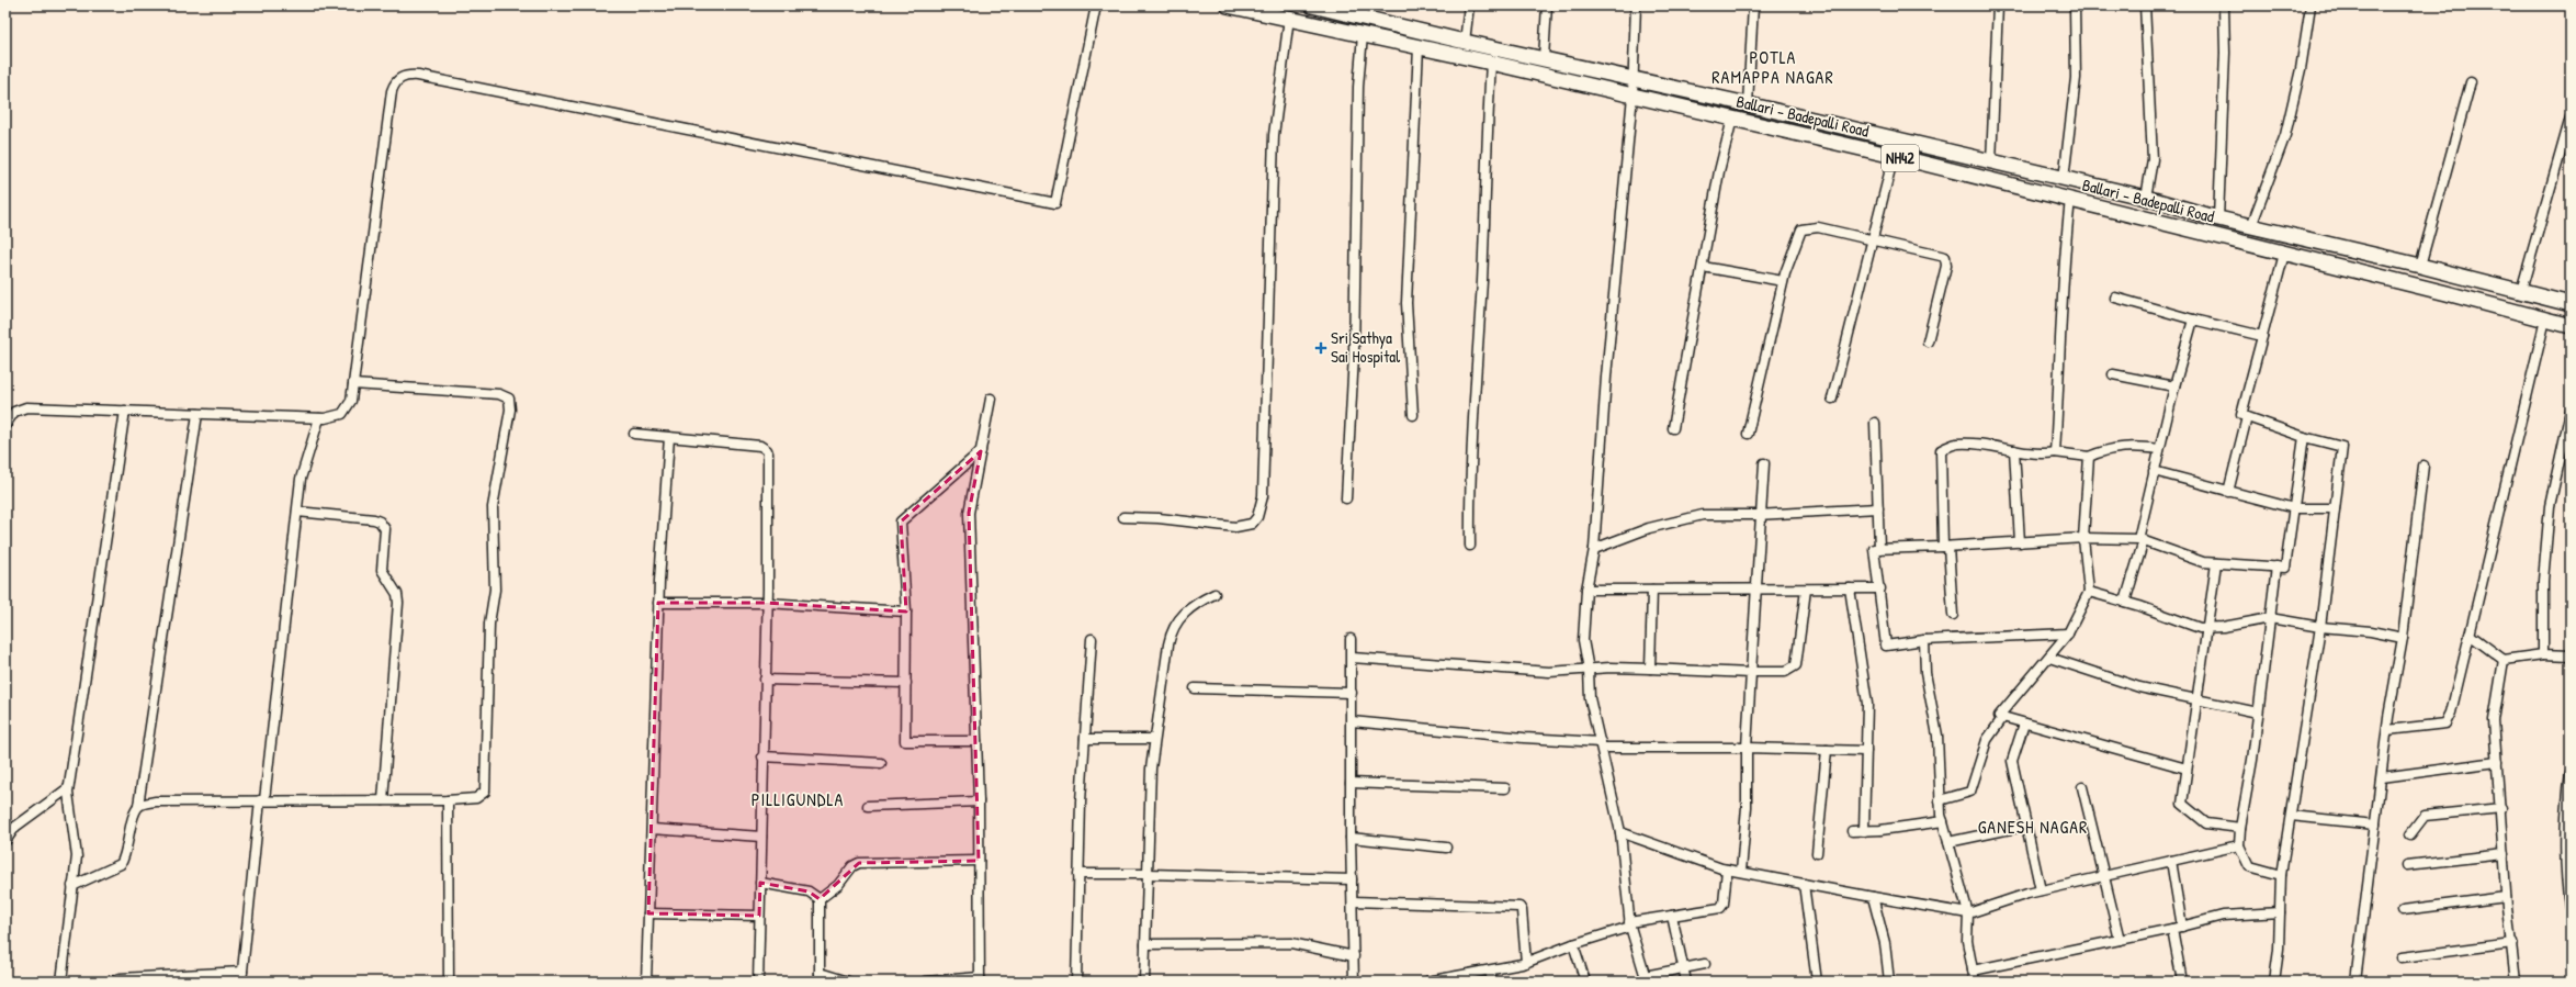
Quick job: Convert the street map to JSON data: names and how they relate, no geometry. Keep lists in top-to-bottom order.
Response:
{
  "streets": {
    "highway": ["Ballari - Badepalli Road", "NH42"]
  },
  "districts": ["POTLA RAMAPPA NAGAR", "PILLIGUNDLA", "GANESH NAGAR"],
  "places": {
    "health": ["Sri Sathya Sai Hospital"]
  }
}
